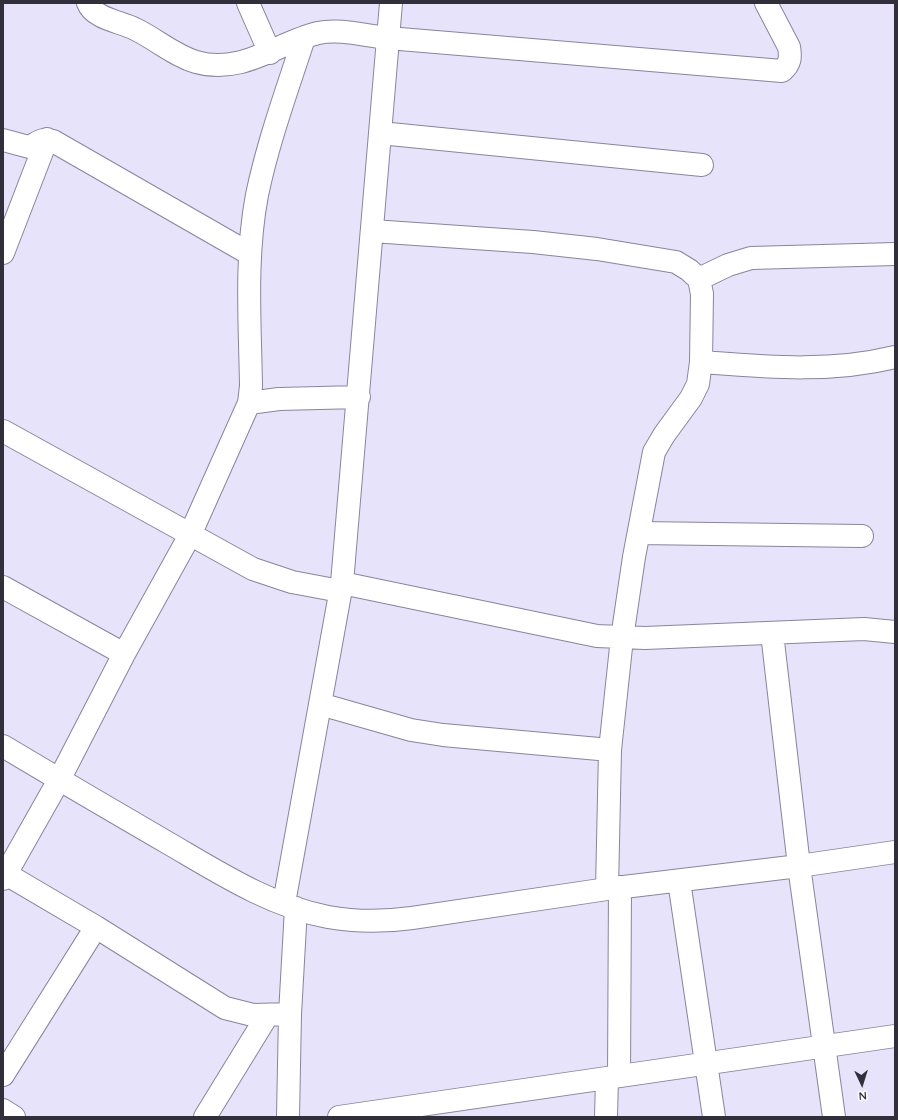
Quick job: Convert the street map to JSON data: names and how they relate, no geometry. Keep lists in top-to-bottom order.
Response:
{
  "north": "bottom"
}
